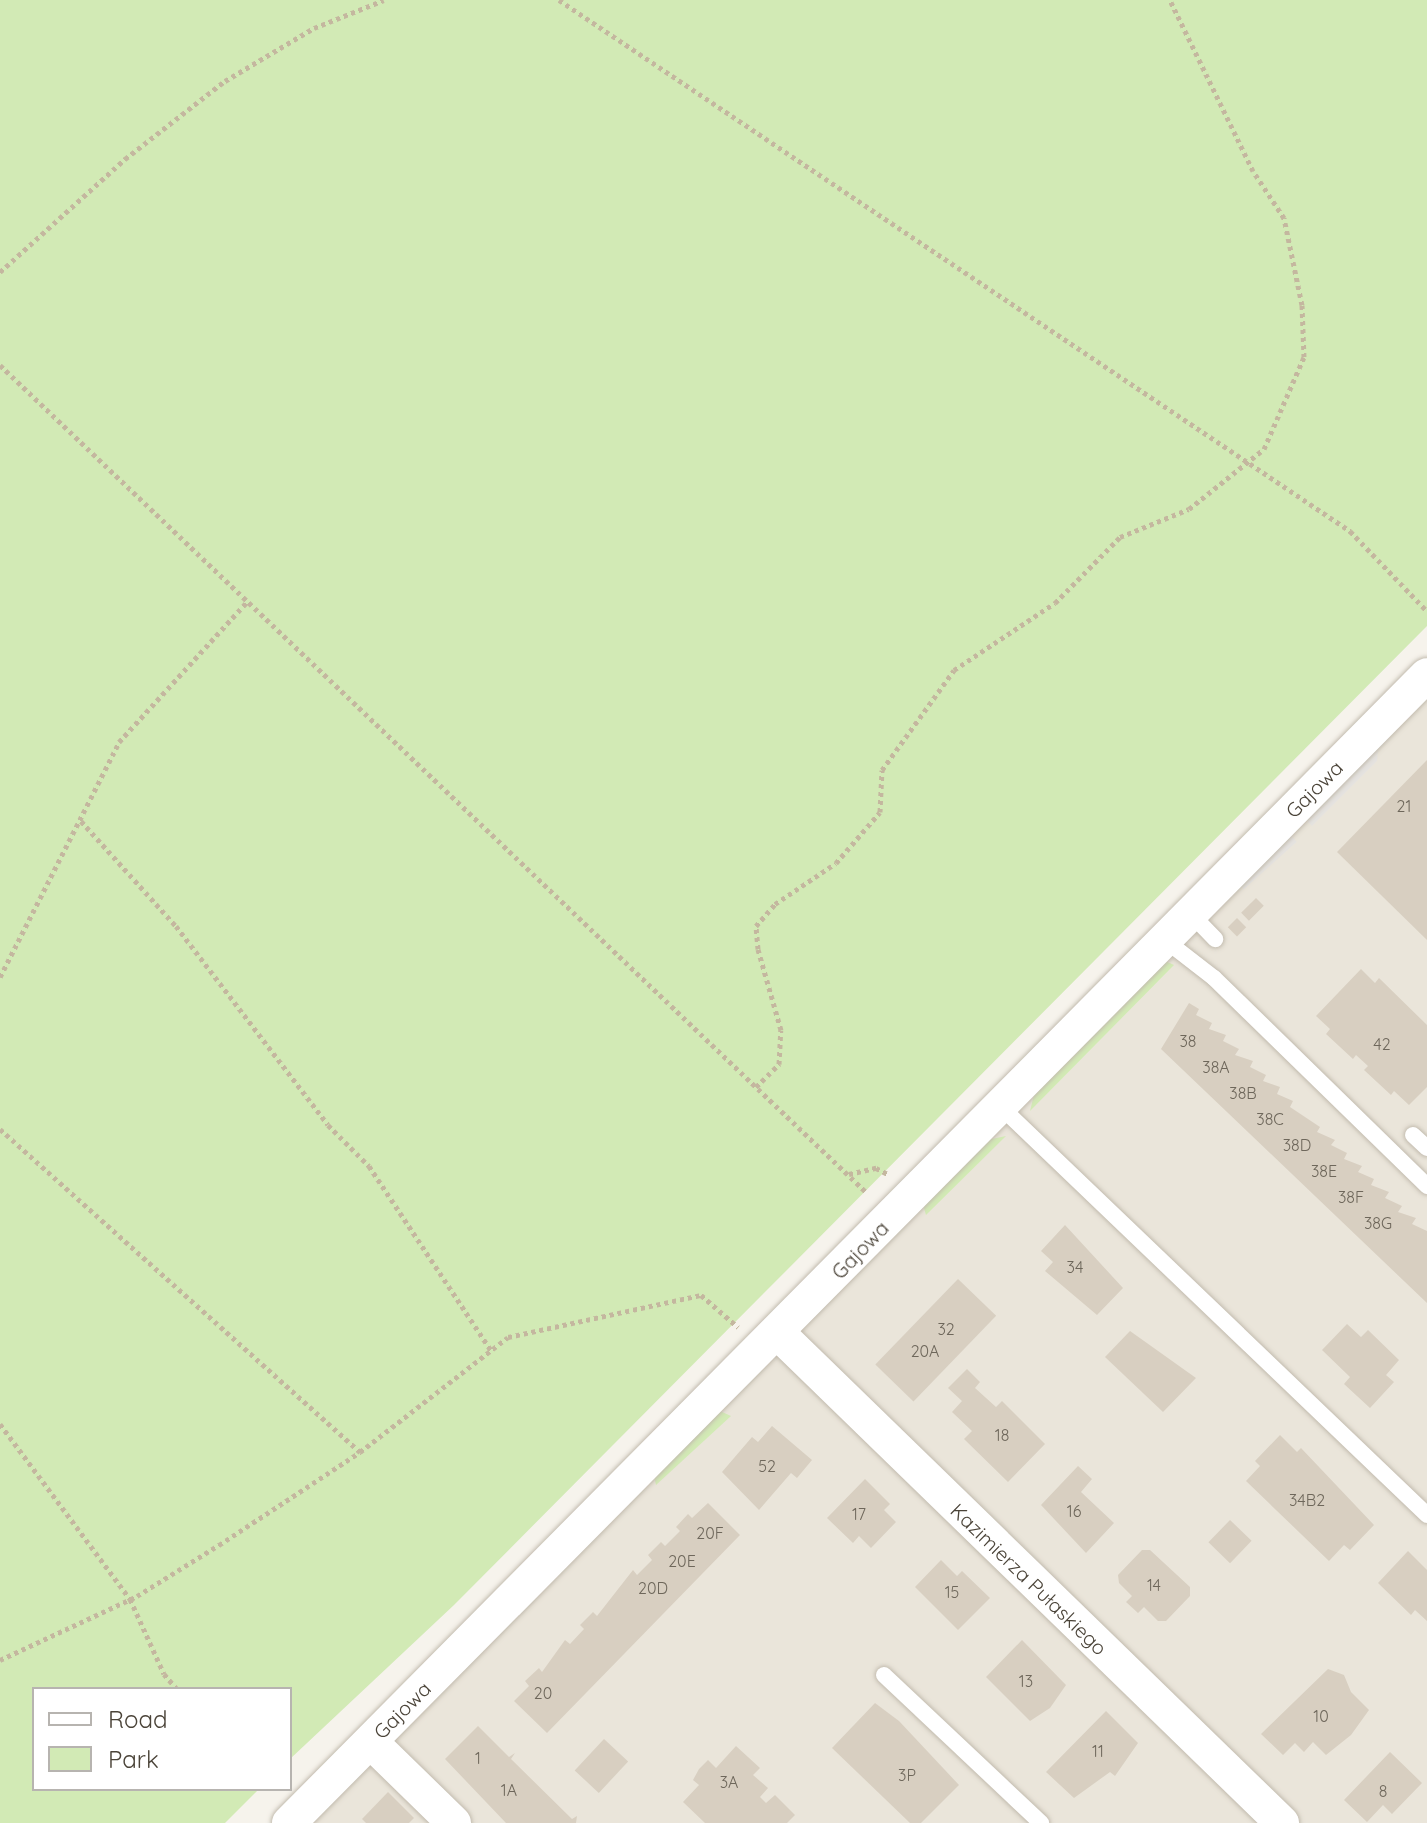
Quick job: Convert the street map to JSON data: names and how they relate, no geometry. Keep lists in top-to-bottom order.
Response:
{
  "streets": {
    "street": ["Gajowa", "Kazimierza Pułaskiego"]
  },
  "crossings": [
    ["Gajowa", "Kazimierza Pułaskiego"]
  ],
  "house_numbers": [
    "21",
    "38",
    "42",
    "38A",
    "38B",
    "38C",
    "38D",
    "38E",
    "38F",
    "38G",
    "34",
    "32",
    "20A",
    "18",
    "52",
    "34B2",
    "16",
    "17",
    "20F",
    "20E",
    "14",
    "20D",
    "15",
    "13",
    "20",
    "10",
    "11",
    "1",
    "3P",
    "3A",
    "1A",
    "8"
  ],
  "legend": ["Road", "Park"]
}
